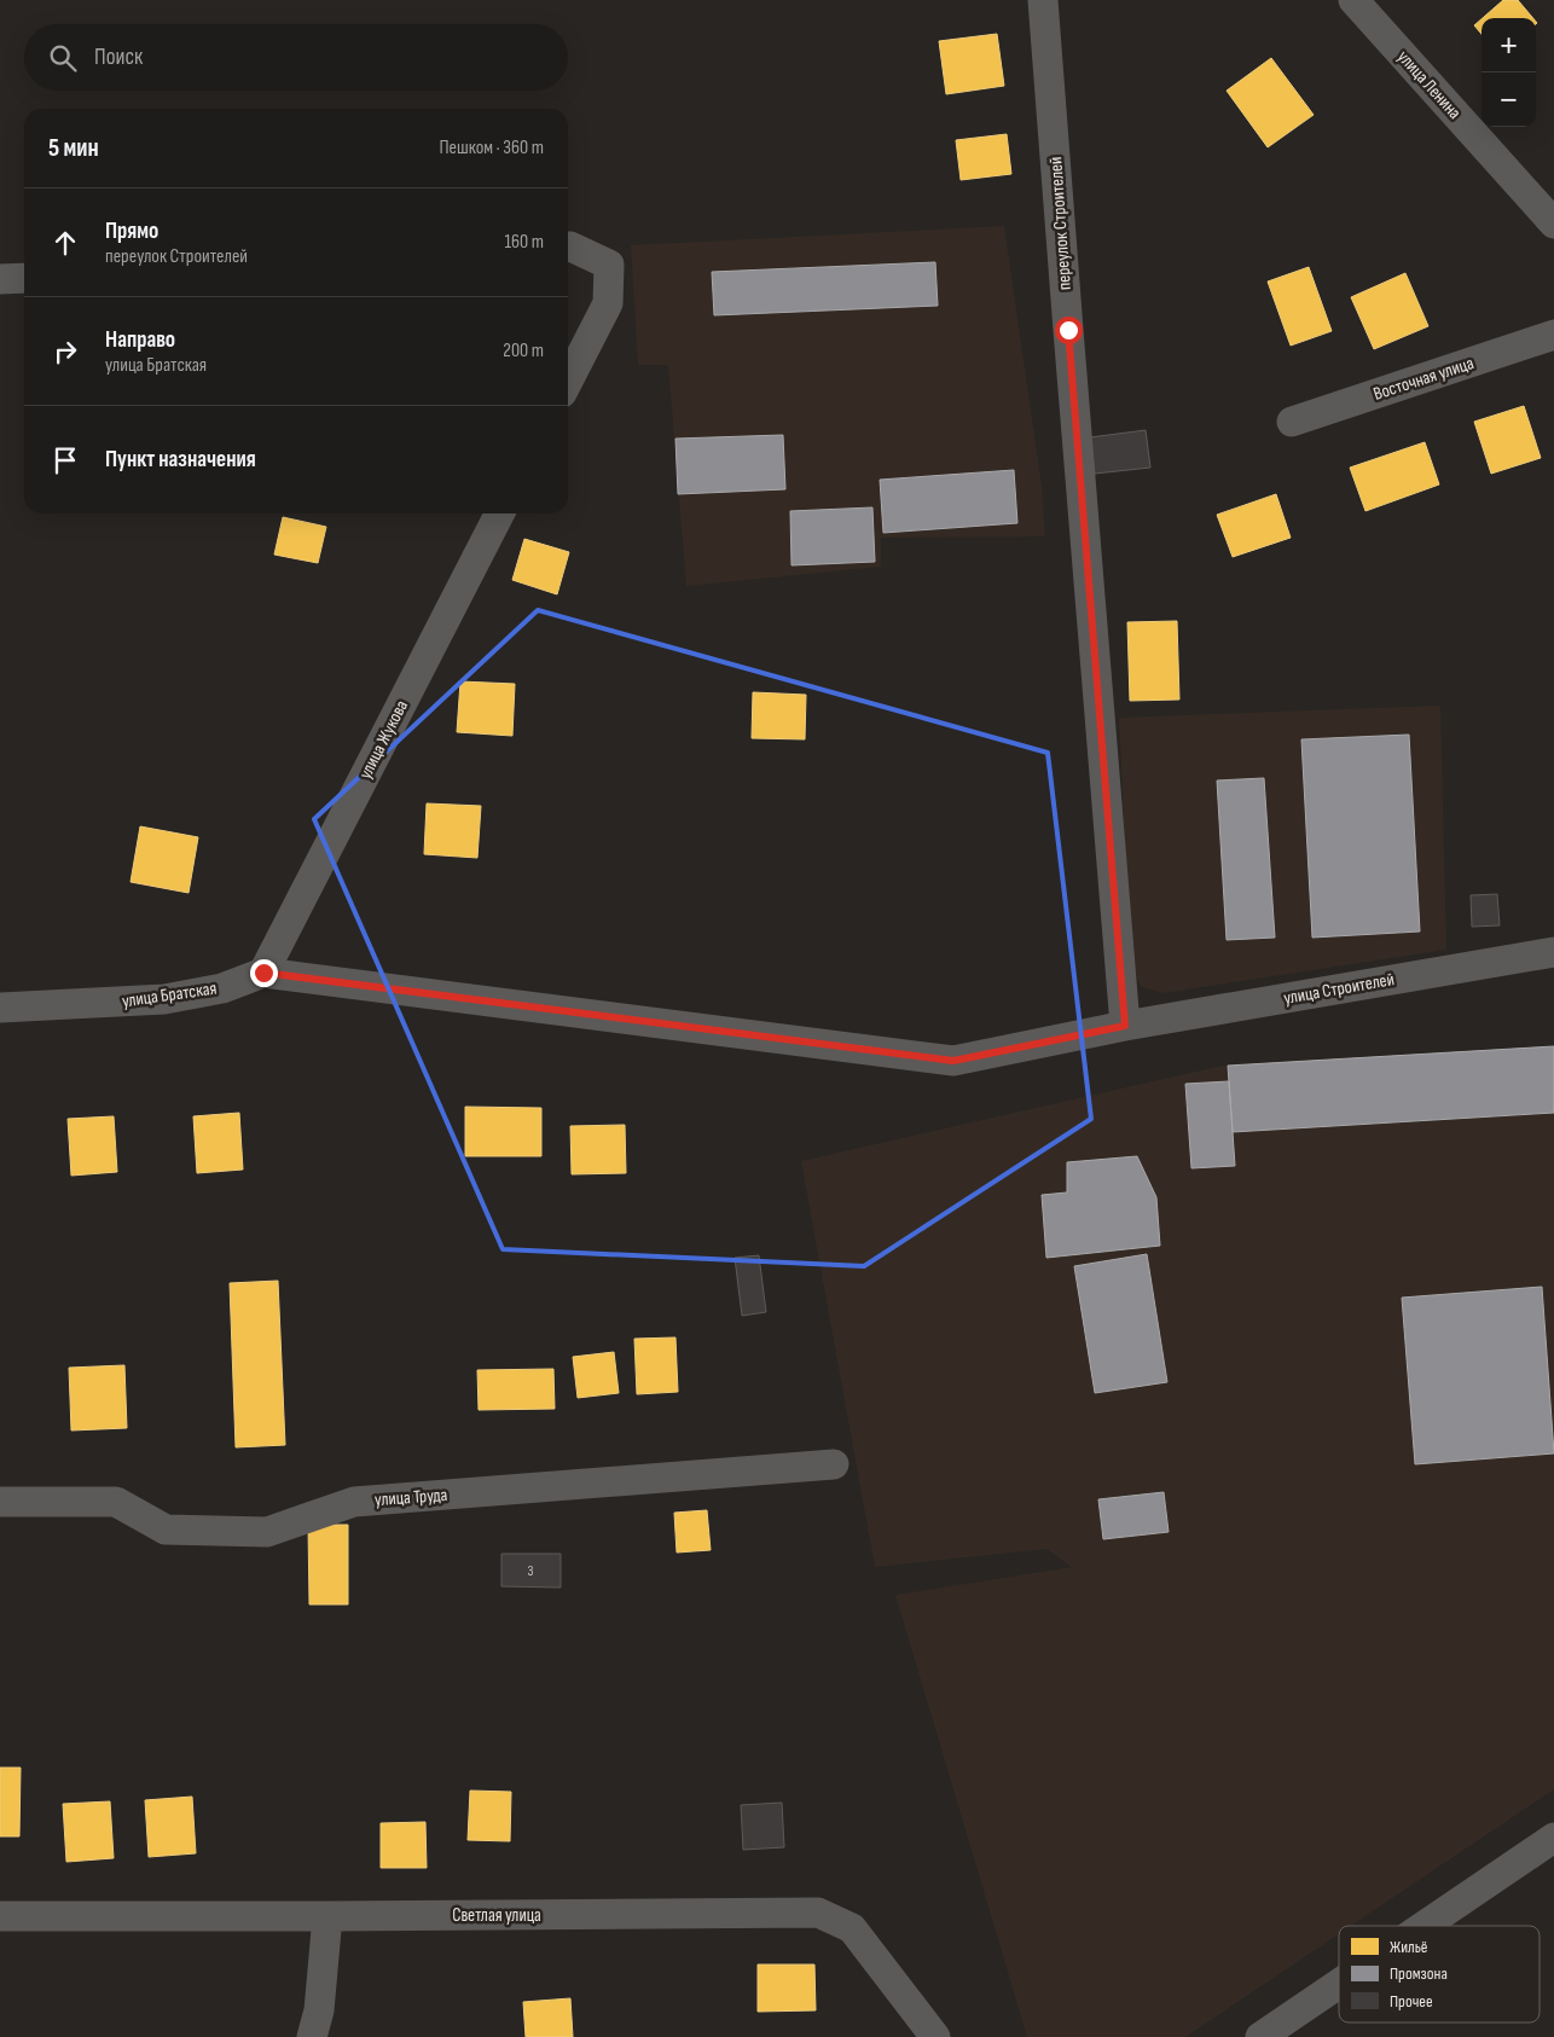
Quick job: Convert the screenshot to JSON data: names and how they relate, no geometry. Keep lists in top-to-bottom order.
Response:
{
  "streets": {
    "street": [
      "улица Ленина",
      "переулок Строителей",
      "Восточная улица",
      "улица Жукова",
      "улица Строителей",
      "улица Братская",
      "улица Труда",
      "Светлая улица"
    ]
  },
  "crossings": [
    ["переулок Строителей", "улица Строителей"],
    ["переулок Строителей", "улица Братская"],
    ["улица Жукова", "улица Братская"],
    ["улица Строителей", "улица Братская"]
  ],
  "house_numbers": ["3"],
  "legend": ["Жильё", "Промзона", "Прочее"],
  "page": {
    "map_buttons": ["+", "−"],
    "search": "Поиск",
    "heading": ["5 мин", "Пешком · 360 m"],
    "list": [
      ["Прямо", "переулок Строителей", "160 m"],
      ["Направо", "улица Братская", "200 m"],
      "Пункт назначения"
    ]
  }
}
